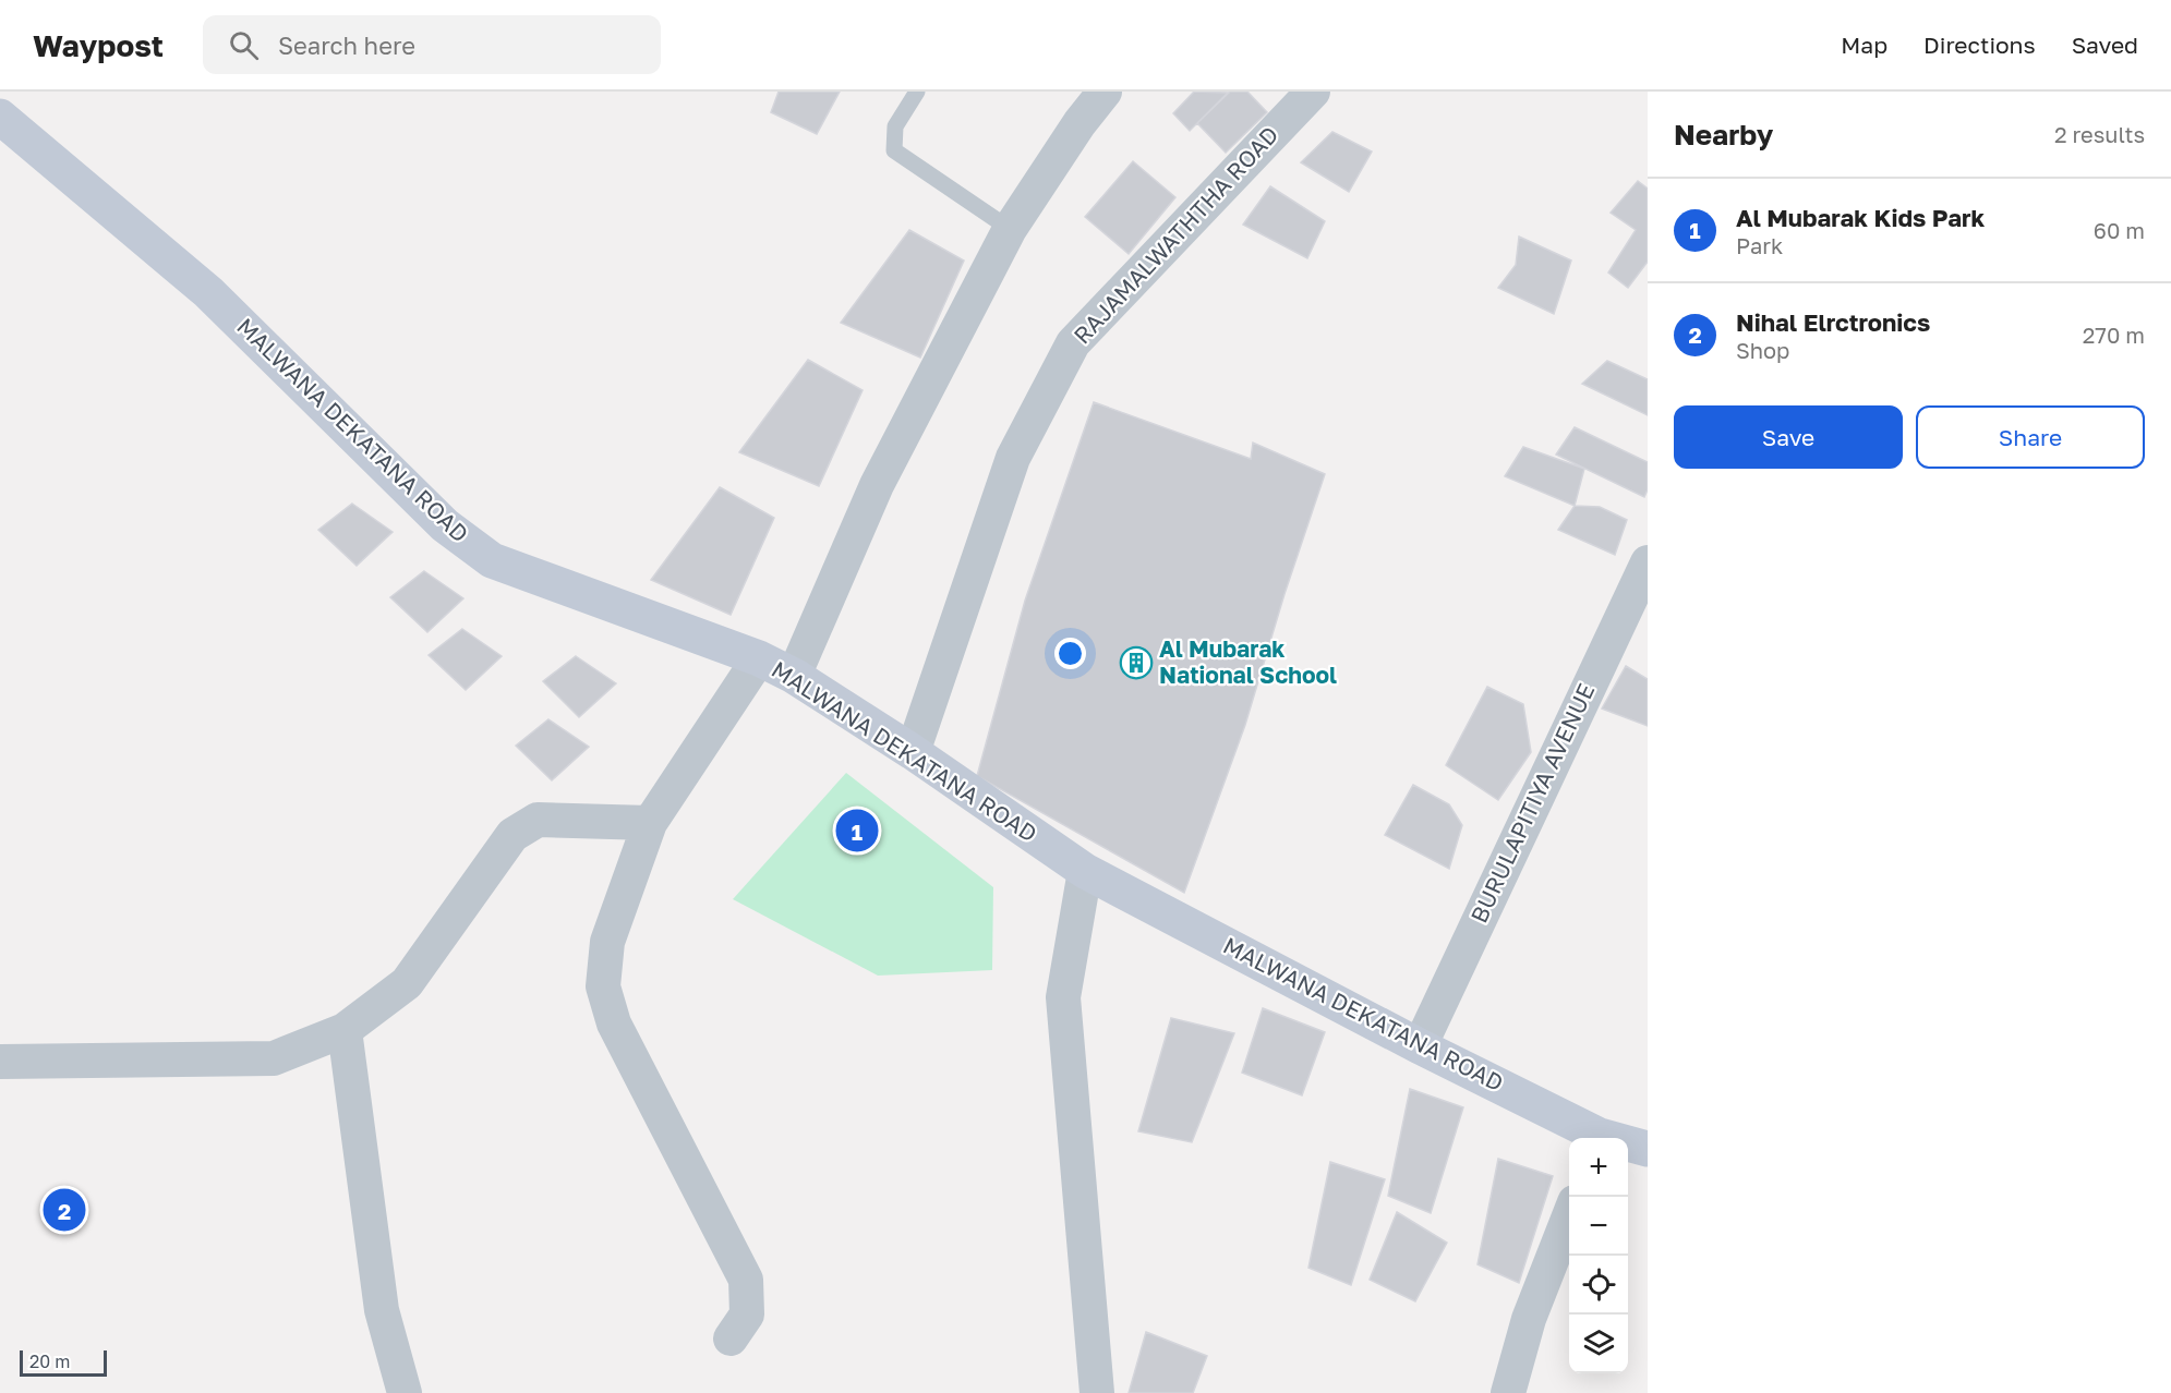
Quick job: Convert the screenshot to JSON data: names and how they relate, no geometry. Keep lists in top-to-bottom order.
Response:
{
  "streets": {
    "main road": ["MALWANA DEKATANA ROAD"],
    "street": ["RAJAMALWATHTHA ROAD", "BURULAPITIYA AVENUE"]
  },
  "crossings": [
    ["RAJAMALWATHTHA ROAD", "MALWANA DEKATANA ROAD"],
    ["MALWANA DEKATANA ROAD", "BURULAPITIYA AVENUE"]
  ],
  "places": {
    "building": ["Al Mubarak National School"]
  },
  "scale_bar": "20 m",
  "page": {
    "header": "Waypost",
    "search": "Search here",
    "nav": ["Map", "Directions", "Saved"],
    "heading": ["Nearby", "2 results"],
    "list": [
      {
        "mark": "1",
        "name": "Al Mubarak Kids Park",
        "note": "Park",
        "value": "60 m"
      },
      {
        "mark": "2",
        "name": "Nihal Elrctronics",
        "note": "Shop",
        "value": "270 m"
      }
    ],
    "buttons": ["Save", "Share"],
    "pins": ["1", "2"],
    "map_buttons": ["+", "−"],
    "scale": "20 m"
  }
}
